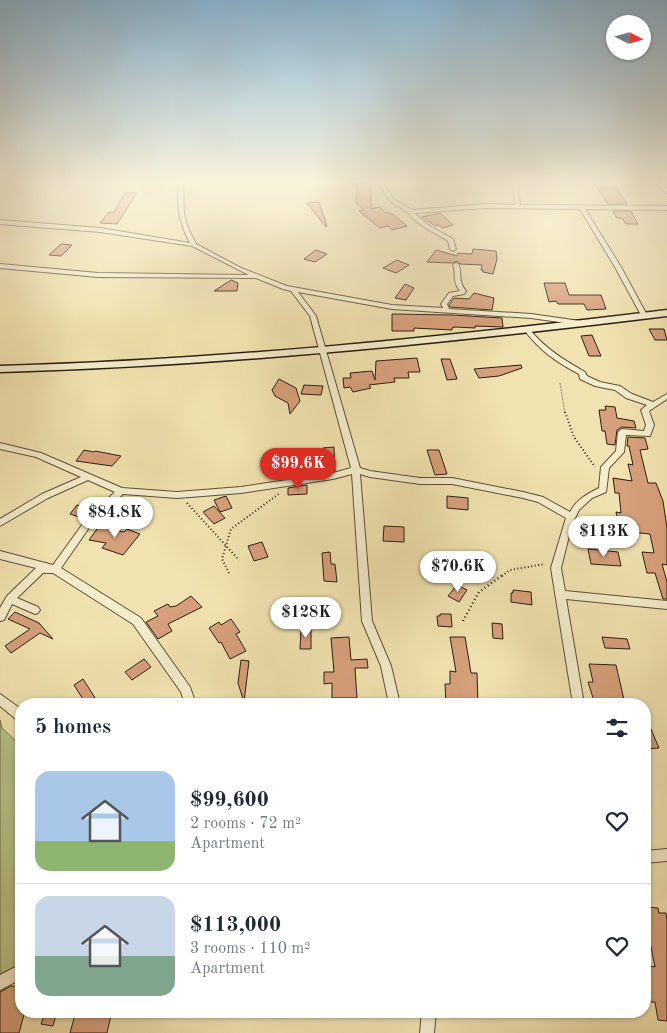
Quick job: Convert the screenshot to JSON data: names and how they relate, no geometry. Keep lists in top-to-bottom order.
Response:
{
  "north": "right",
  "page": {
    "price": [
      "$99.6K",
      "$84.8K",
      "$113K",
      "$70.6K",
      "$128K"
    ],
    "heading": "5 homes",
    "list": [
      {
        "name": "$99,600",
        "note": "2 rooms · 72 m² · Apartment"
      },
      {
        "name": "$113,000",
        "note": "3 rooms · 110 m² · Apartment"
      }
    ]
  }
}
